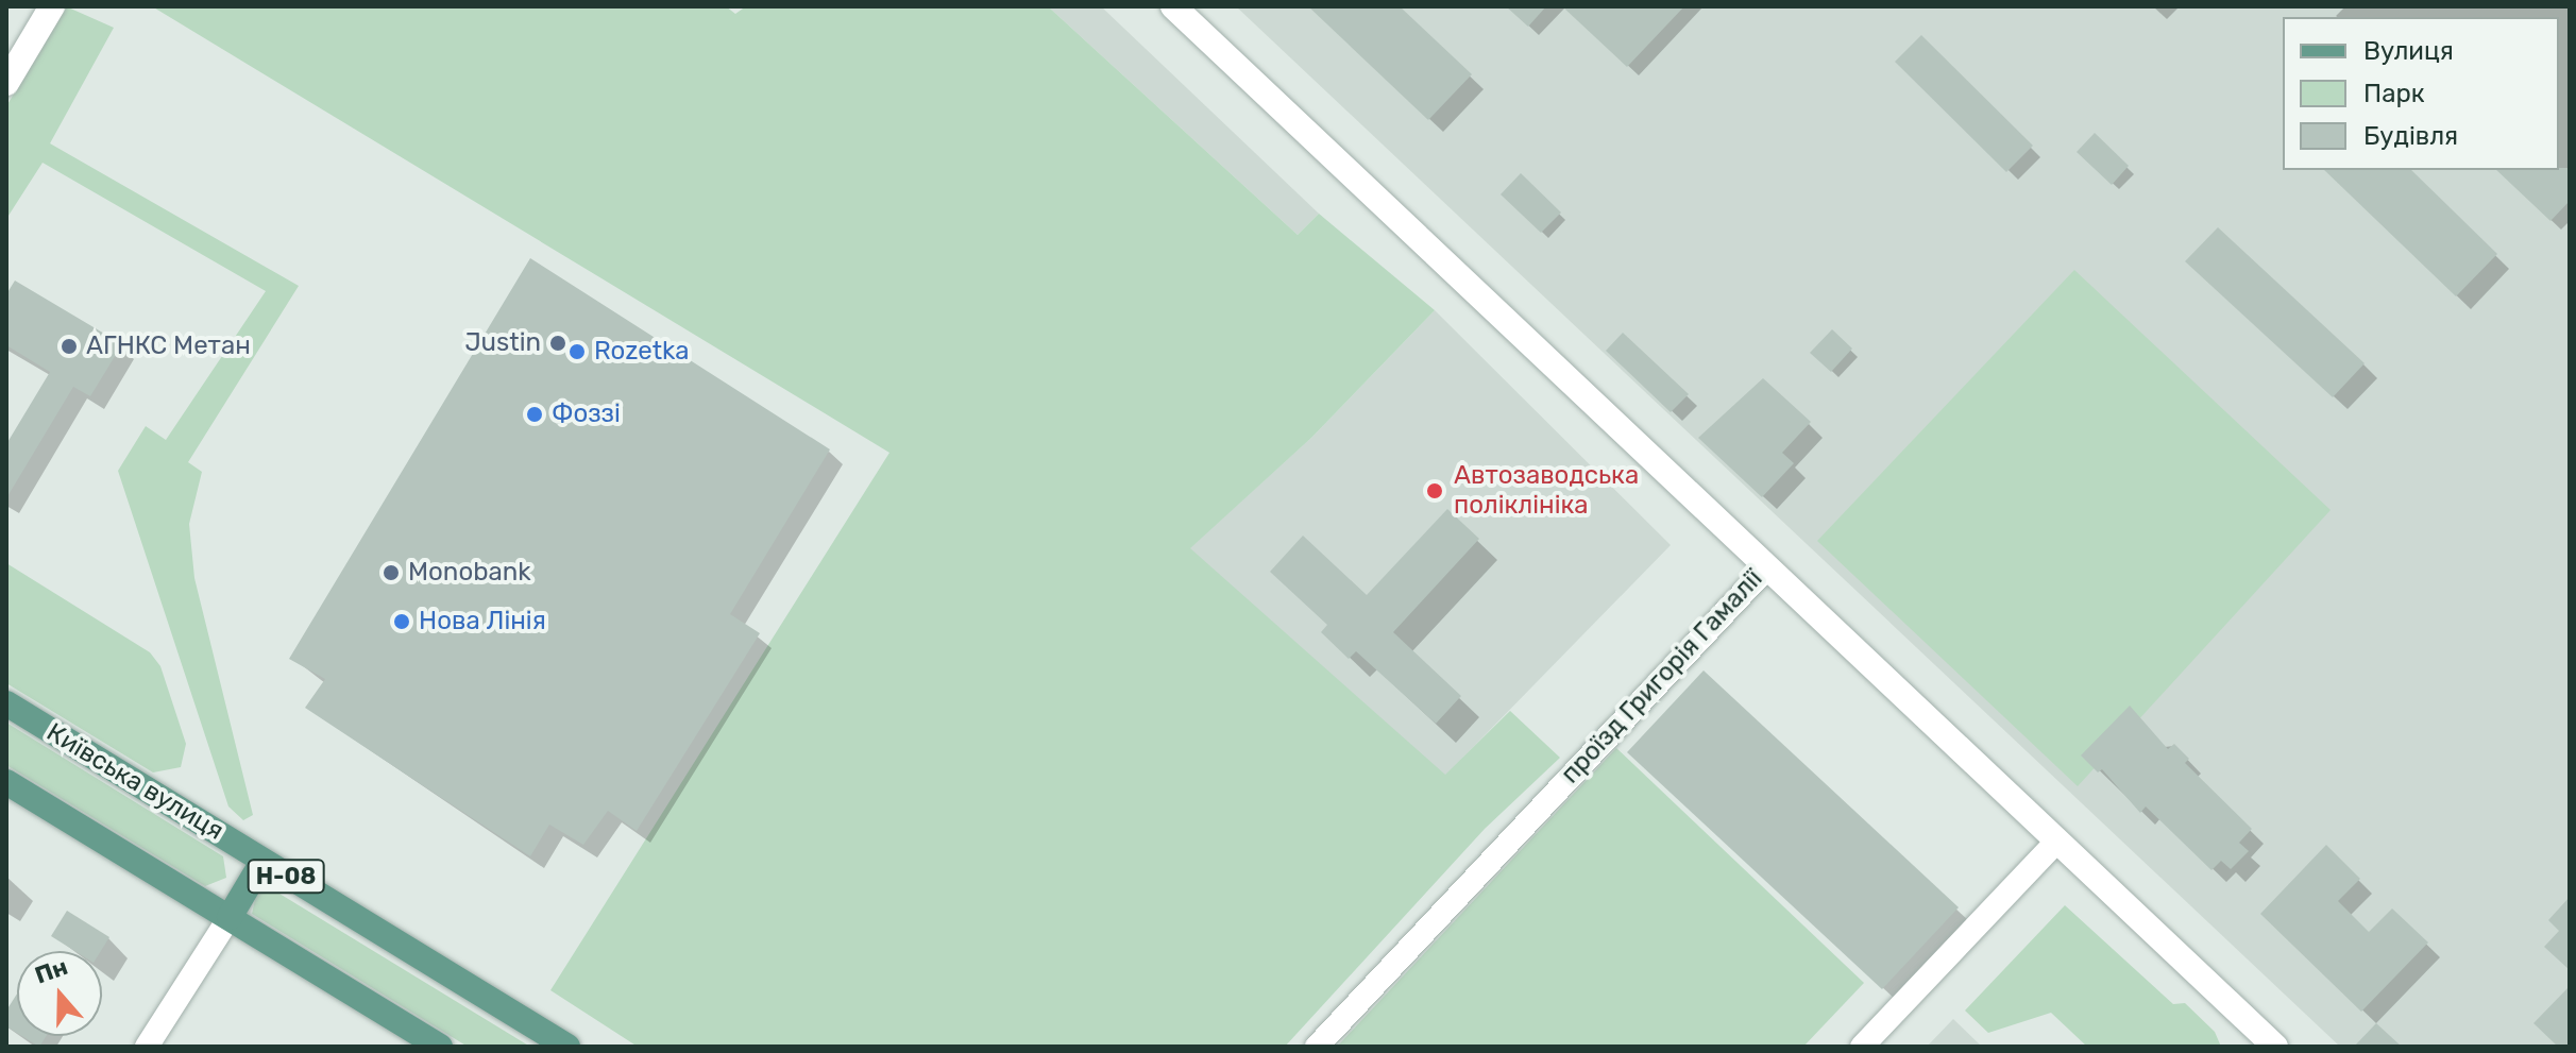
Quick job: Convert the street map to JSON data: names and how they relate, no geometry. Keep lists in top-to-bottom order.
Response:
{
  "streets": {
    "main road": ["Київська вулиця", "Н-08"],
    "street": ["проїзд Григорія Гамалії"]
  },
  "places": [
    "Justin",
    "АГНКС Метан",
    "Rozetka",
    "Фоззі",
    "Автозаводська поліклініка",
    "Monobank",
    "Нова Лінія"
  ],
  "legend": ["Вулиця", "Парк", "Будівля"],
  "north": "top"
}
